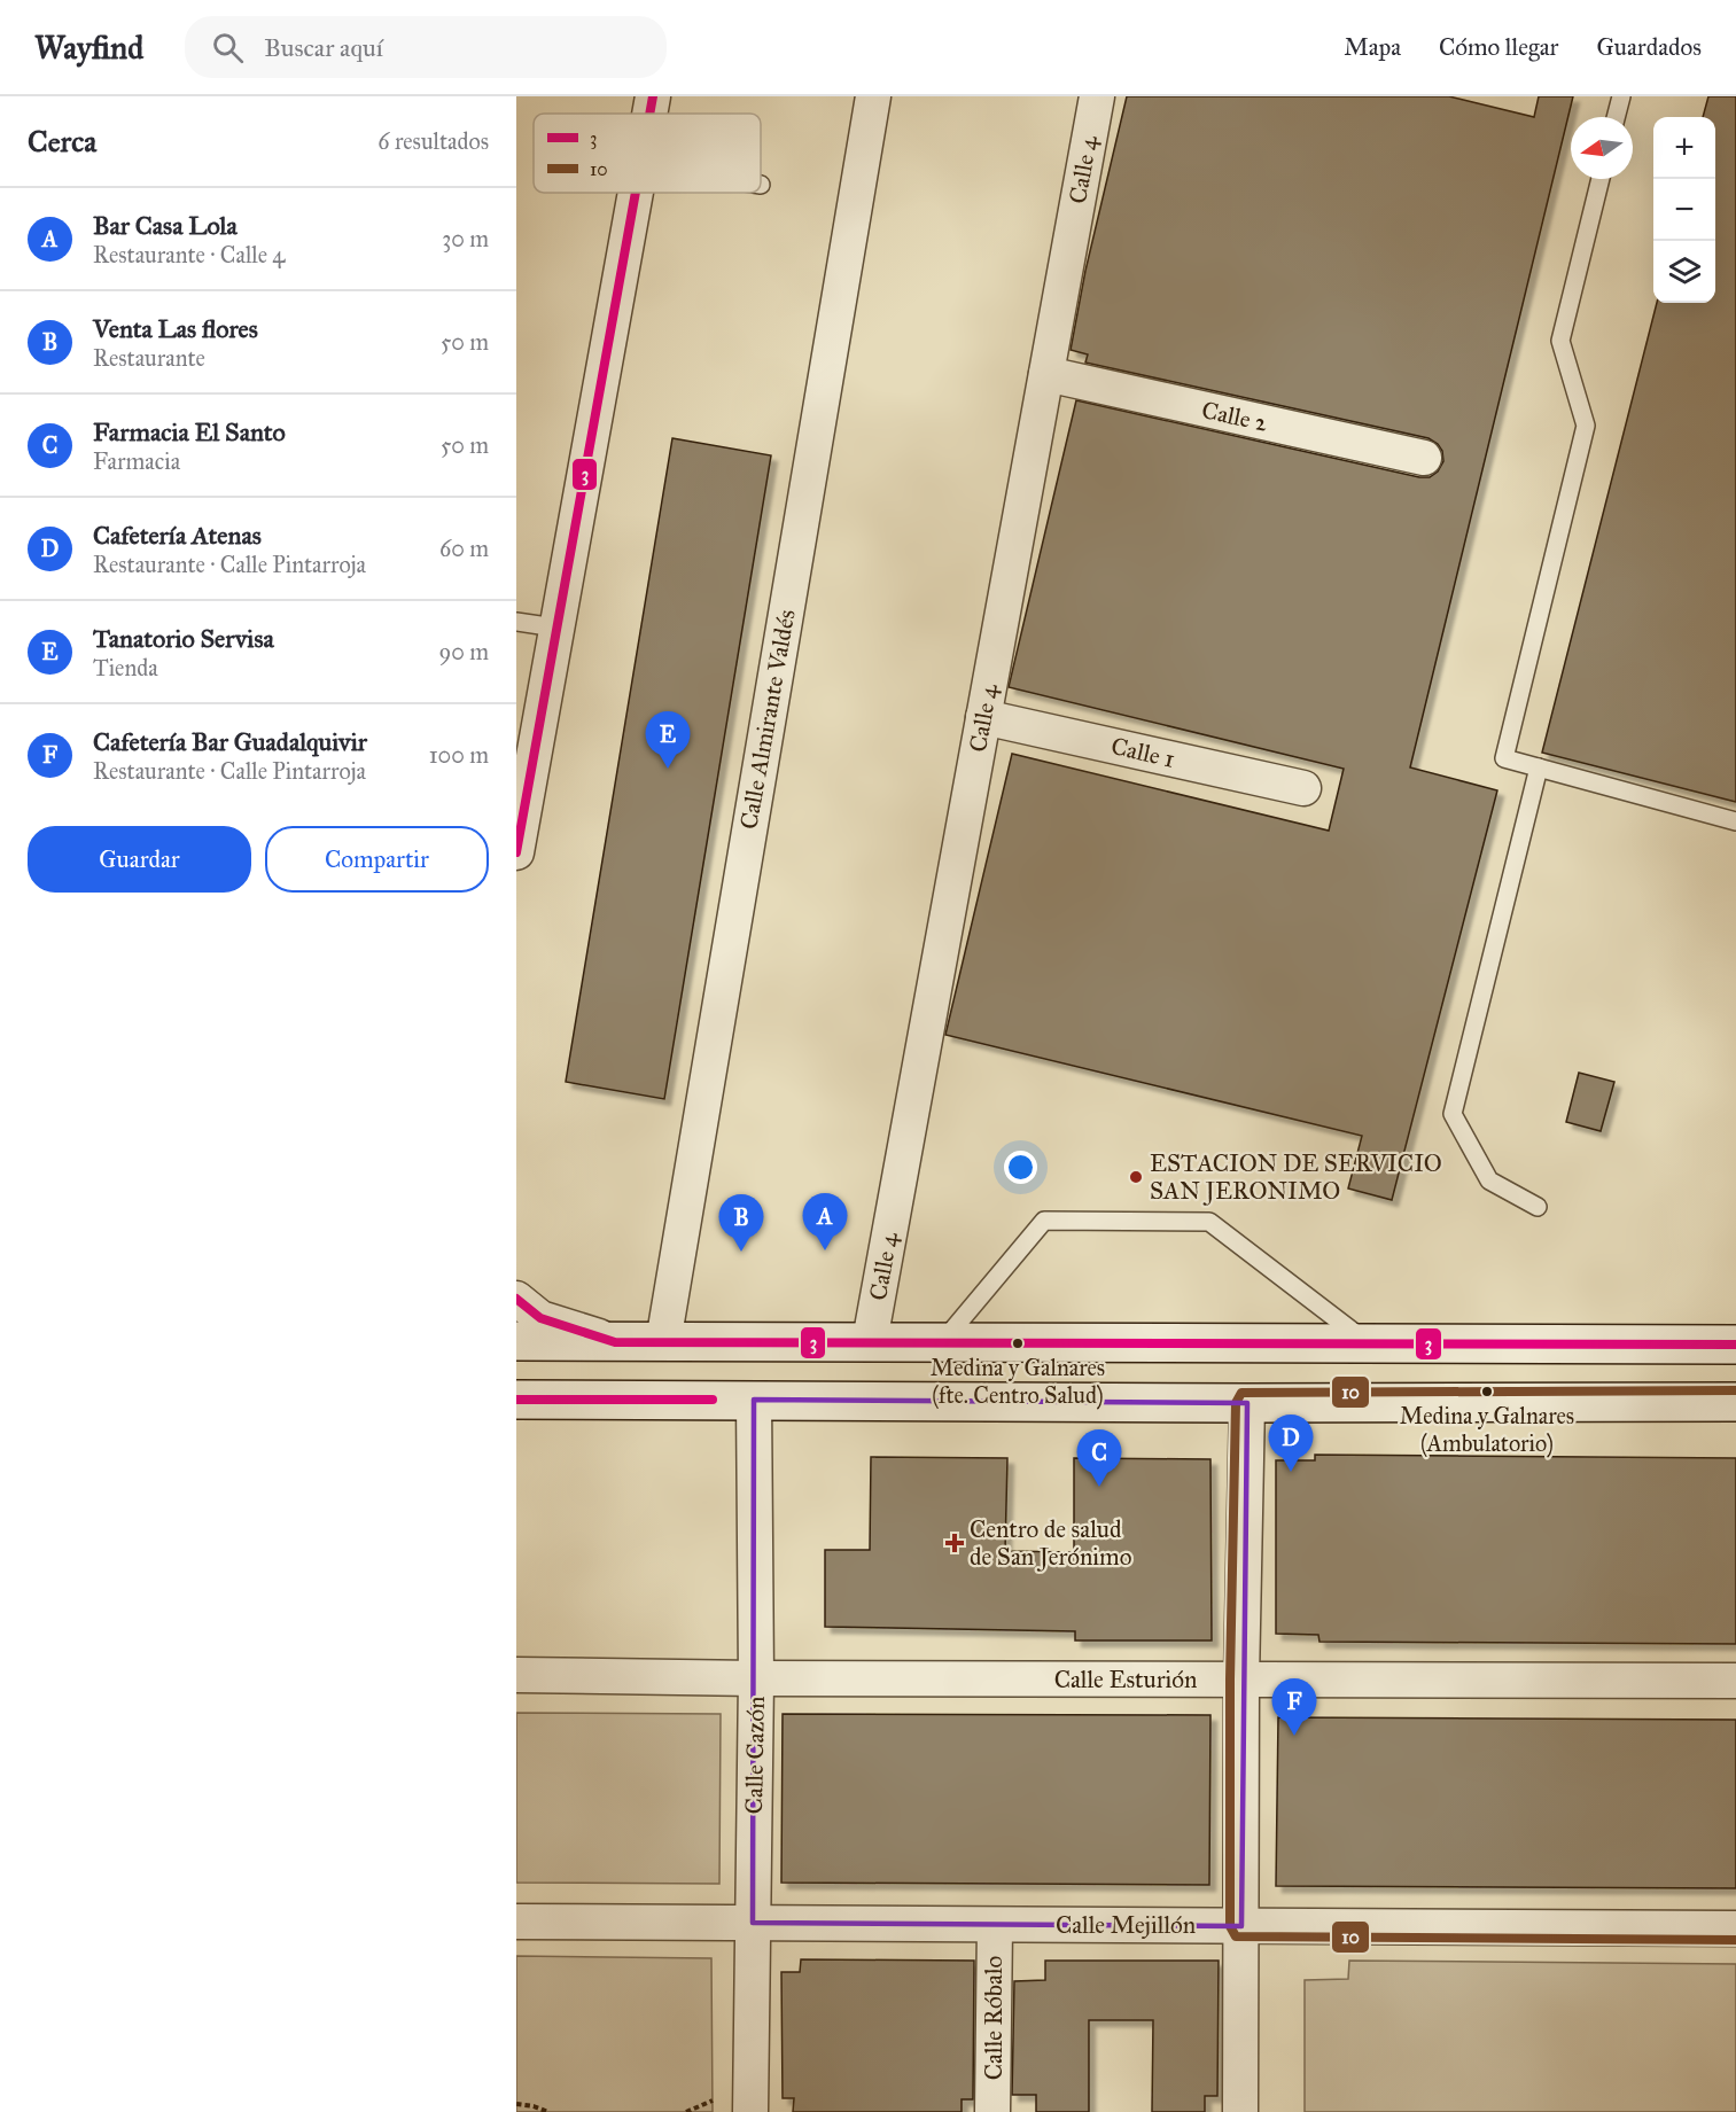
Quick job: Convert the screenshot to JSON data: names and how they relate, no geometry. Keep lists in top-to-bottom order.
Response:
{
  "streets": {
    "street": [
      "Calle 4",
      "Calle 2",
      "Calle Almirante Valdés",
      "Calle 1",
      "Calle Esturión",
      "Calle Cazón",
      "Calle Mejillón",
      "Calle Róbalo"
    ]
  },
  "crossings": [
    ["Calle 4", "Calle 2"],
    ["Calle 4", "Calle 1"],
    ["Calle Esturión", "Calle Cazón"],
    ["Calle Cazón", "Calle Mejillón"],
    ["Calle Mejillón", "Calle Róbalo"]
  ],
  "places": {
    "other": ["ESTACION DE SERVICIO SAN JERONIMO", "Medina y Galnares (fte. Centro Salud)", "Medina y Galnares (Ambulatorio)"],
    "health": ["Centro de salud de San Jerónimo"]
  },
  "lines": ["transit line 3", "transit line 10"],
  "legend": ["3", "10"],
  "north": "left",
  "page": {
    "header": "Wayfind",
    "search": "Buscar aquí",
    "nav": ["Mapa", "Cómo llegar", "Guardados"],
    "heading": ["Cerca", "6 resultados"],
    "map_buttons": ["+", "−"],
    "list": [
      {
        "mark": "A",
        "name": "Bar Casa Lola",
        "note": "Restaurante · Calle 4",
        "value": "30 m"
      },
      {
        "mark": "B",
        "name": "Venta Las flores",
        "note": "Restaurante",
        "value": "50 m"
      },
      {
        "mark": "C",
        "name": "Farmacia El Santo",
        "note": "Farmacia",
        "value": "50 m"
      },
      {
        "mark": "D",
        "name": "Cafetería Atenas",
        "note": "Restaurante · Calle Pintarroja",
        "value": "60 m"
      },
      {
        "mark": "E",
        "name": "Tanatorio Servisa",
        "note": "Tienda",
        "value": "90 m"
      },
      {
        "mark": "F",
        "name": "Cafetería Bar Guadalquivir",
        "note": "Restaurante · Calle Pintarroja",
        "value": "100 m"
      }
    ],
    "pins": [
      "E",
      "A",
      "B",
      "D",
      "C",
      "F"
    ],
    "buttons": ["Guardar", "Compartir"]
  }
}
